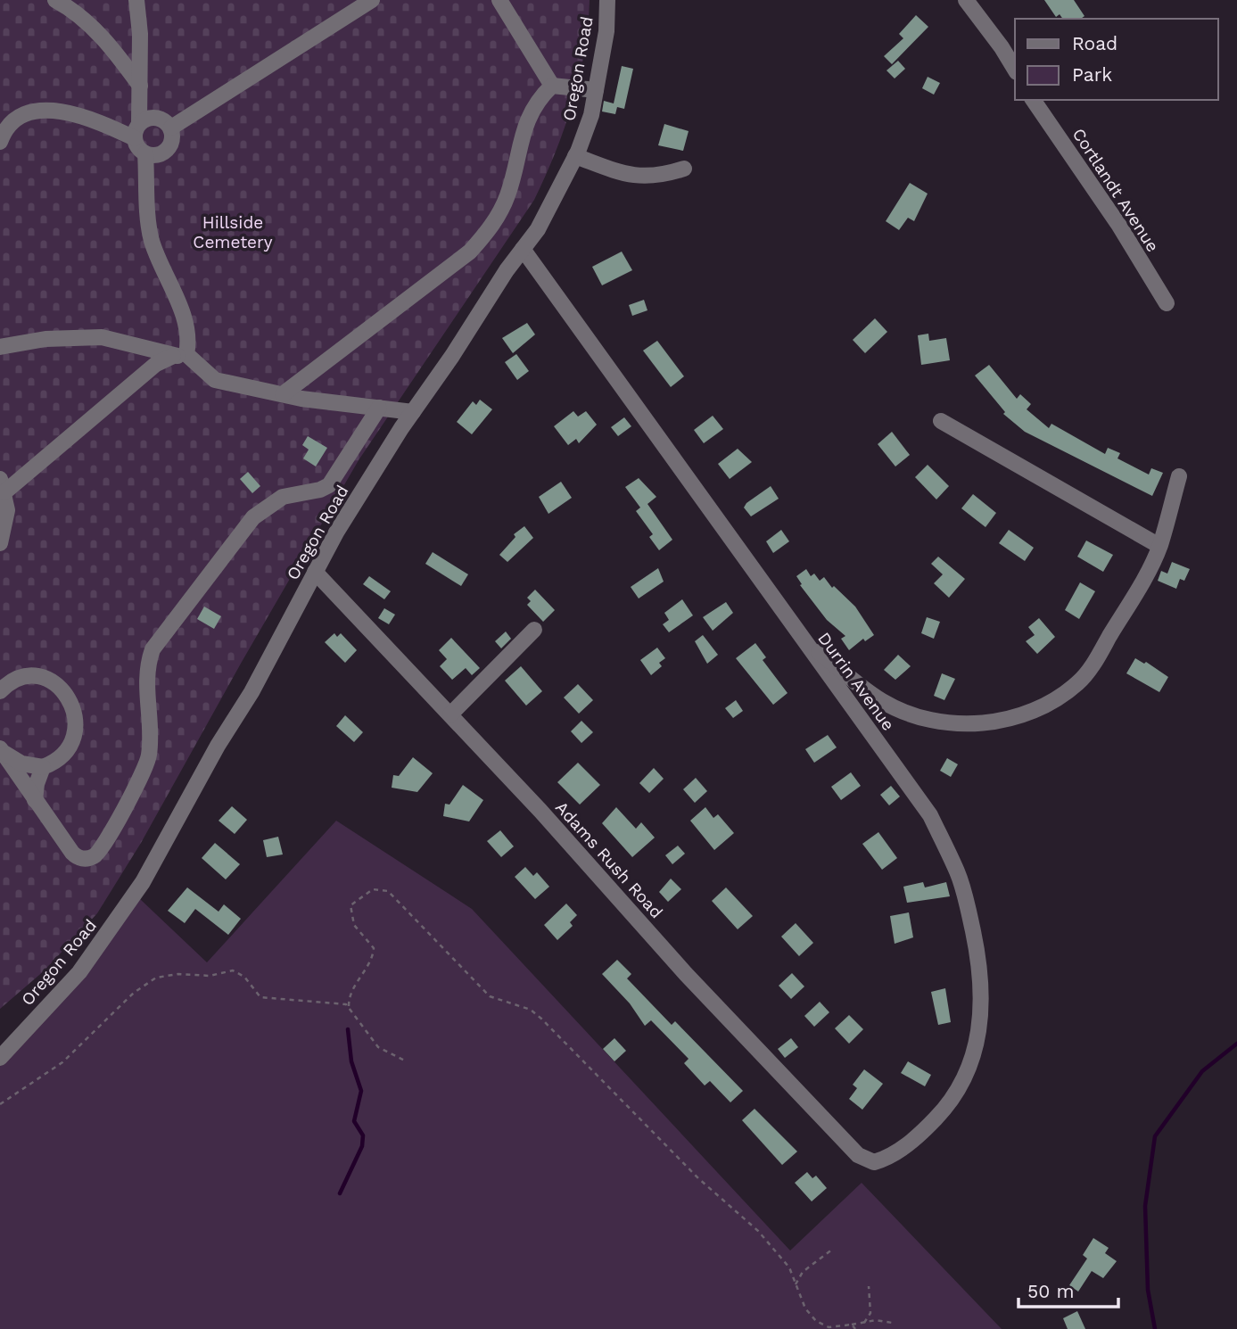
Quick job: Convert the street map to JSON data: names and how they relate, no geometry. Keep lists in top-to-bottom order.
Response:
{
  "streets": {
    "street": [
      "Oregon Road",
      "Cortlandt Avenue",
      "Durrin Avenue",
      "Adams Rush Road"
    ]
  },
  "crossings": [
    ["Oregon Road", "Durrin Avenue"],
    ["Oregon Road", "Adams Rush Road"],
    ["Durrin Avenue", "Adams Rush Road"]
  ],
  "parks": ["Hillside Cemetery"],
  "legend": ["Road", "Park"],
  "scale_bar": "50 m"
}
